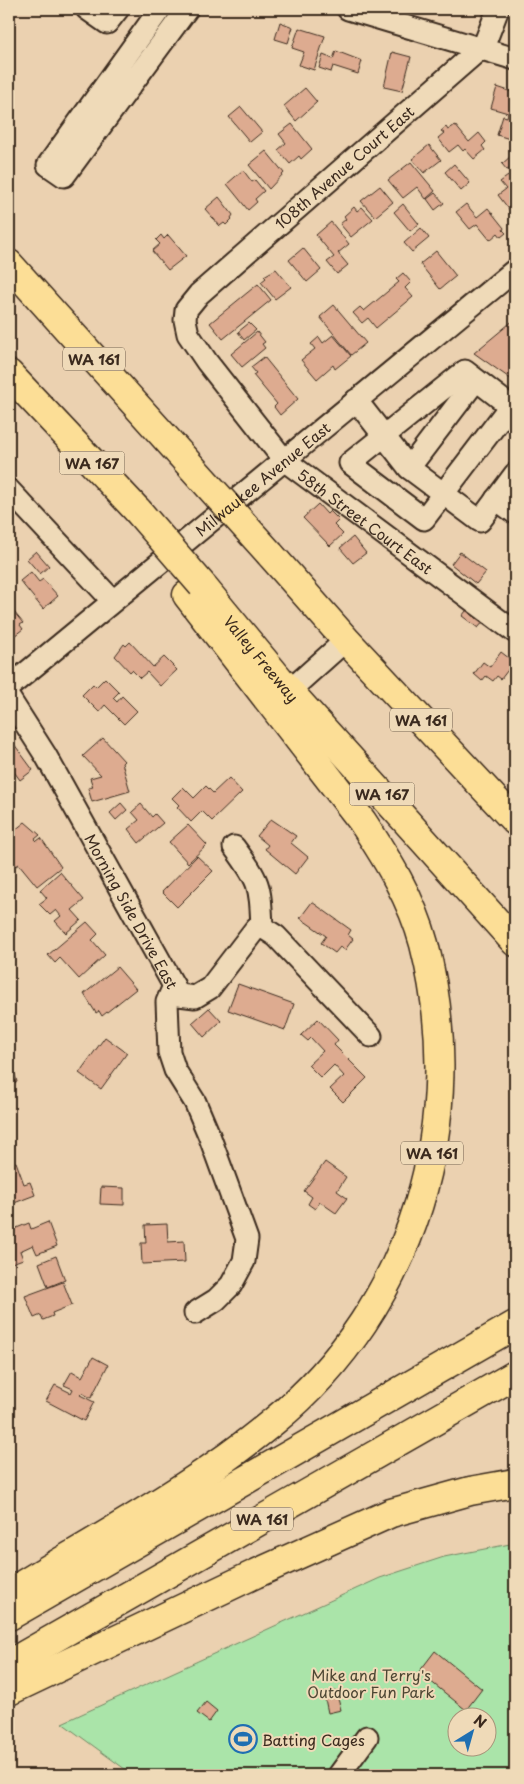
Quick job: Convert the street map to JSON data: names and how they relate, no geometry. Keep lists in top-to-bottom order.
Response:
{
  "streets": {
    "highway": ["WA 161", "WA 167", "Valley Freeway"],
    "street": [
      "108th Avenue Court East",
      "Milwaukee Avenue East",
      "58th Street Court East",
      "Morning Side Drive East"
    ]
  },
  "crossings": [
    ["108th Avenue Court East", "58th Street Court East"],
    ["WA 161", "Valley Freeway"],
    ["Milwaukee Avenue East", "58th Street Court East"]
  ],
  "parks": ["Mike and Terry's Outdoor Fun Park"],
  "places": {
    "sports": ["Batting Cages"]
  },
  "north": "top right"
}
